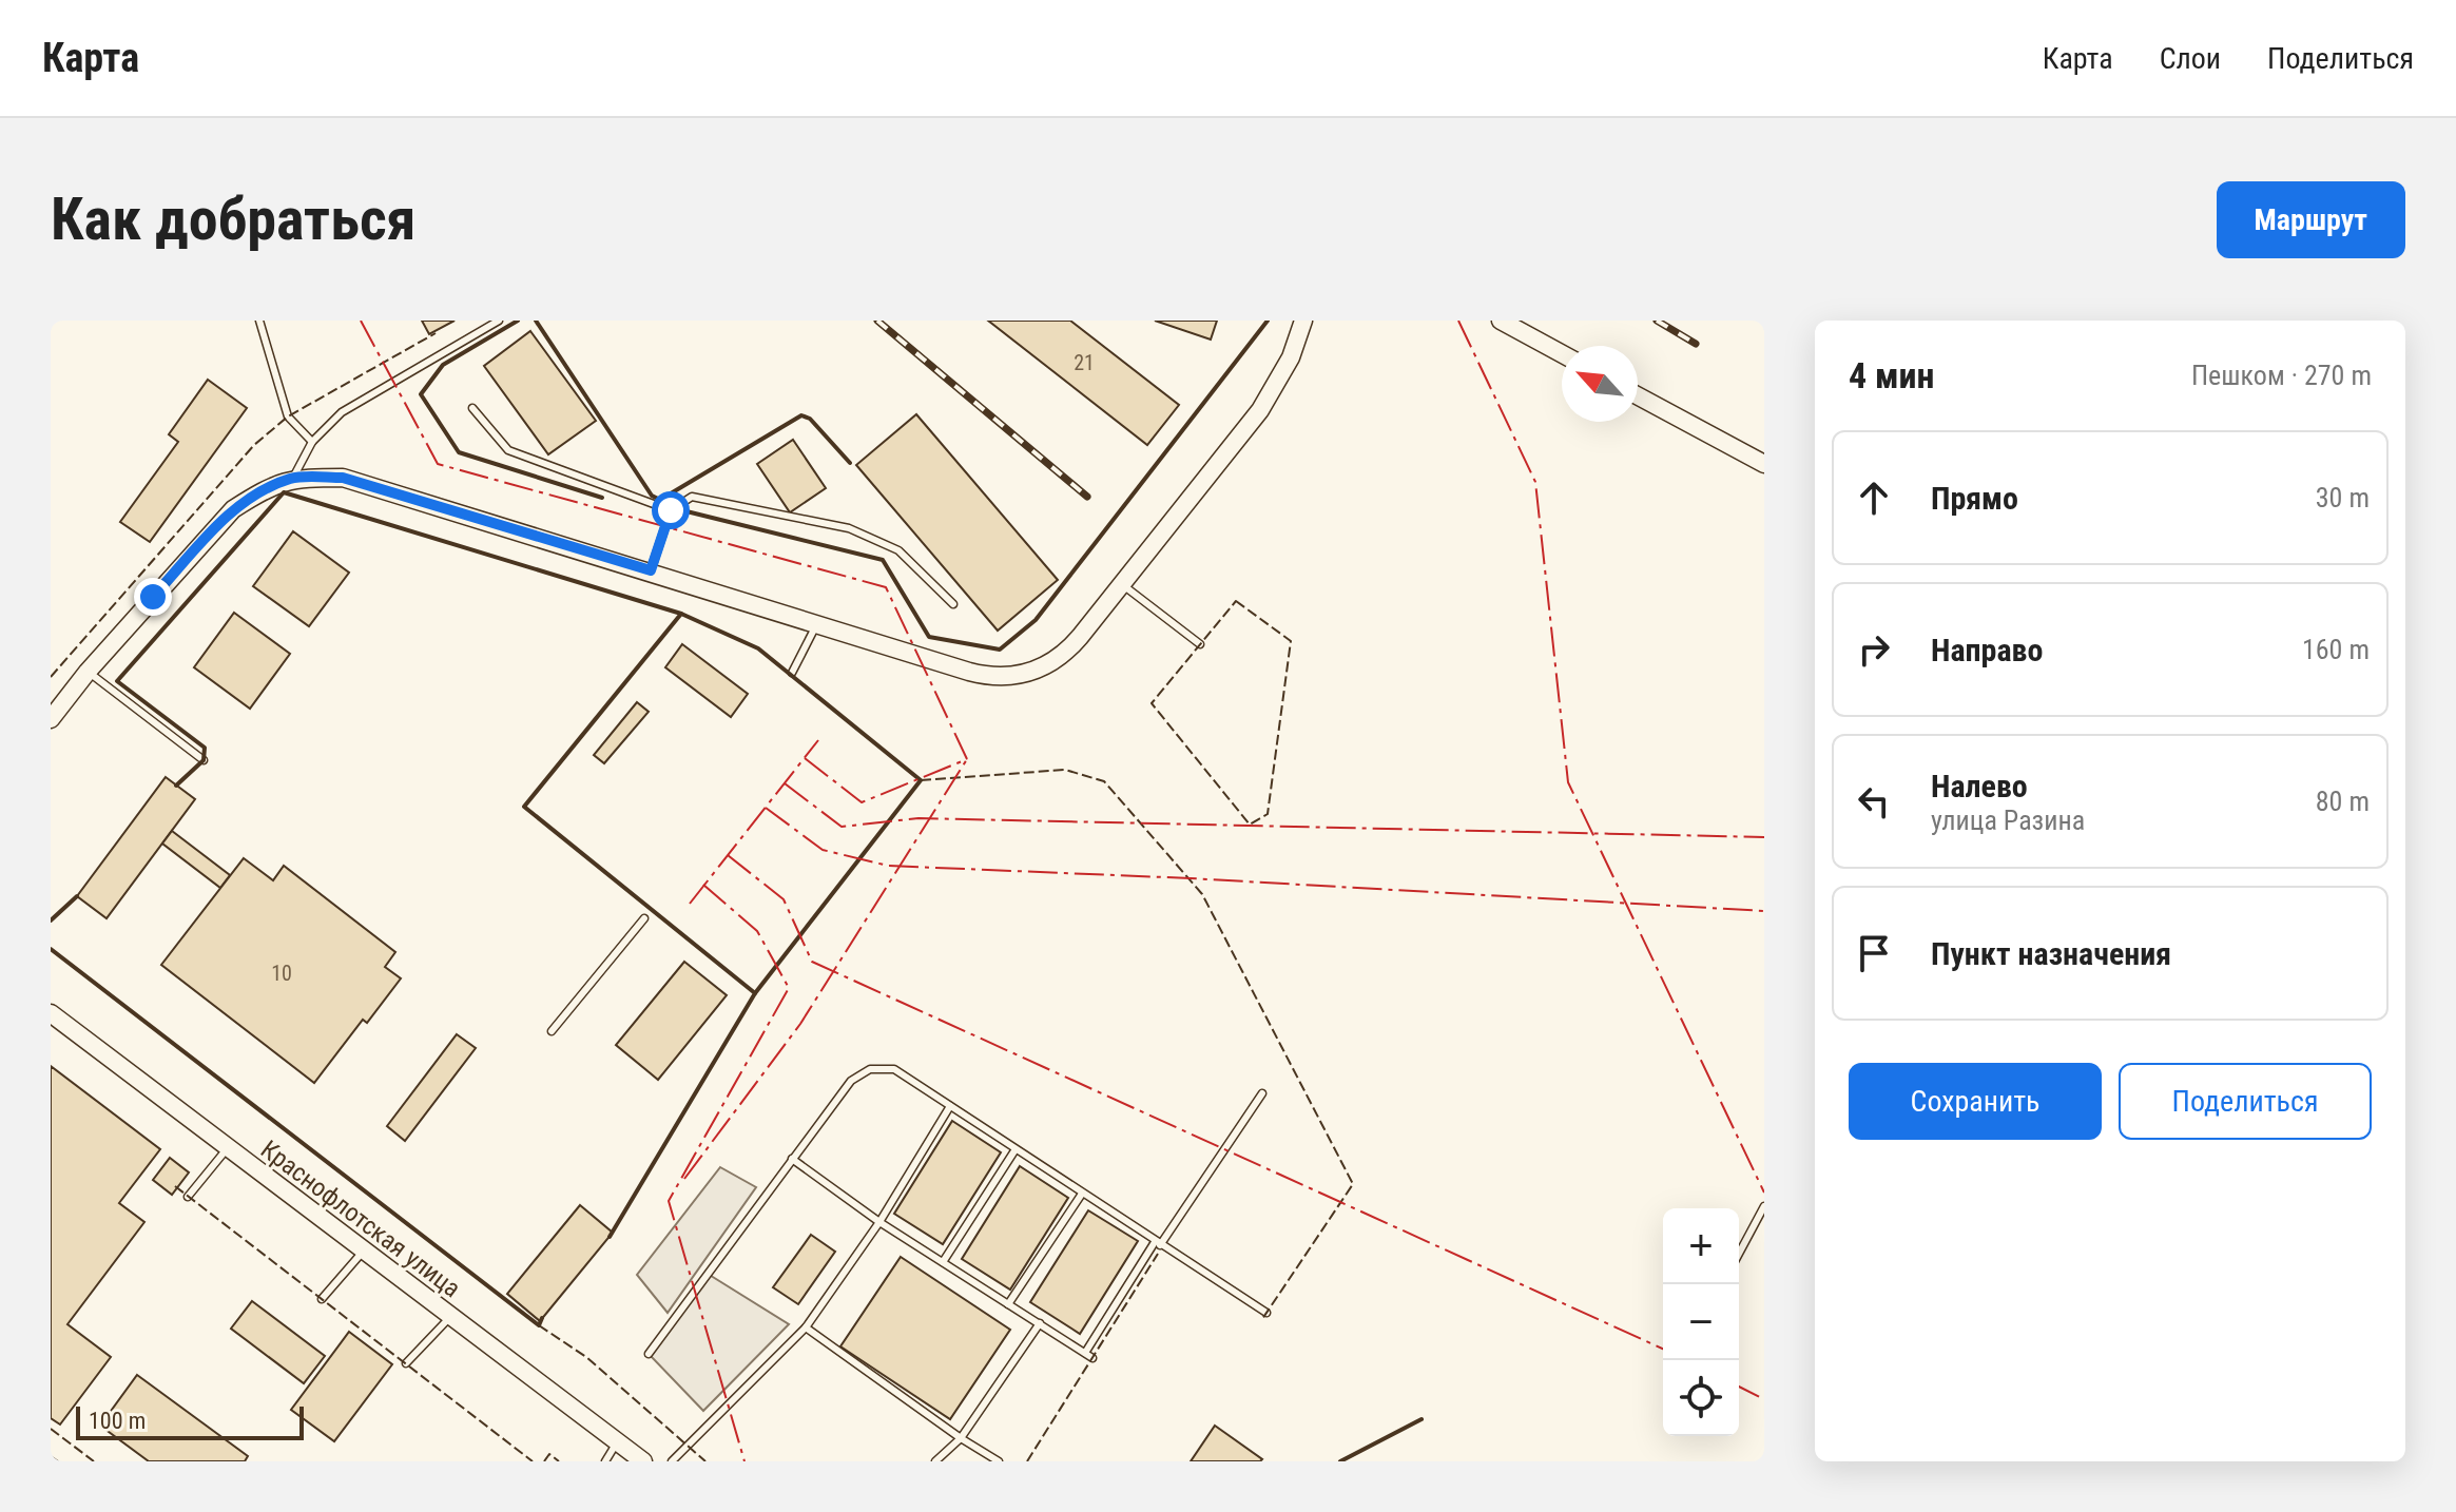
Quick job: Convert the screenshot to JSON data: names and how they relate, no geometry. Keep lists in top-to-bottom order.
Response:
{
  "streets": {
    "street": ["Краснофлотская улица"]
  },
  "house_numbers": ["21", "10"],
  "scale_bar": "100 m",
  "north": "top left",
  "page": {
    "header": "Карта",
    "nav": ["Карта", "Слои", "Поделиться"],
    "buttons": [
      "Маршрут",
      ["Сохранить", "Поделиться"]
    ],
    "title": "Как добраться",
    "heading": ["4 мин", "Пешком · 270 m"],
    "list": [
      ["Прямо", "30 m"],
      ["Направо", "160 m"],
      ["Налево", "улица Разина", "80 m"],
      "Пункт назначения"
    ],
    "map_buttons": ["+", "−"],
    "scale": "100 m"
  }
}
